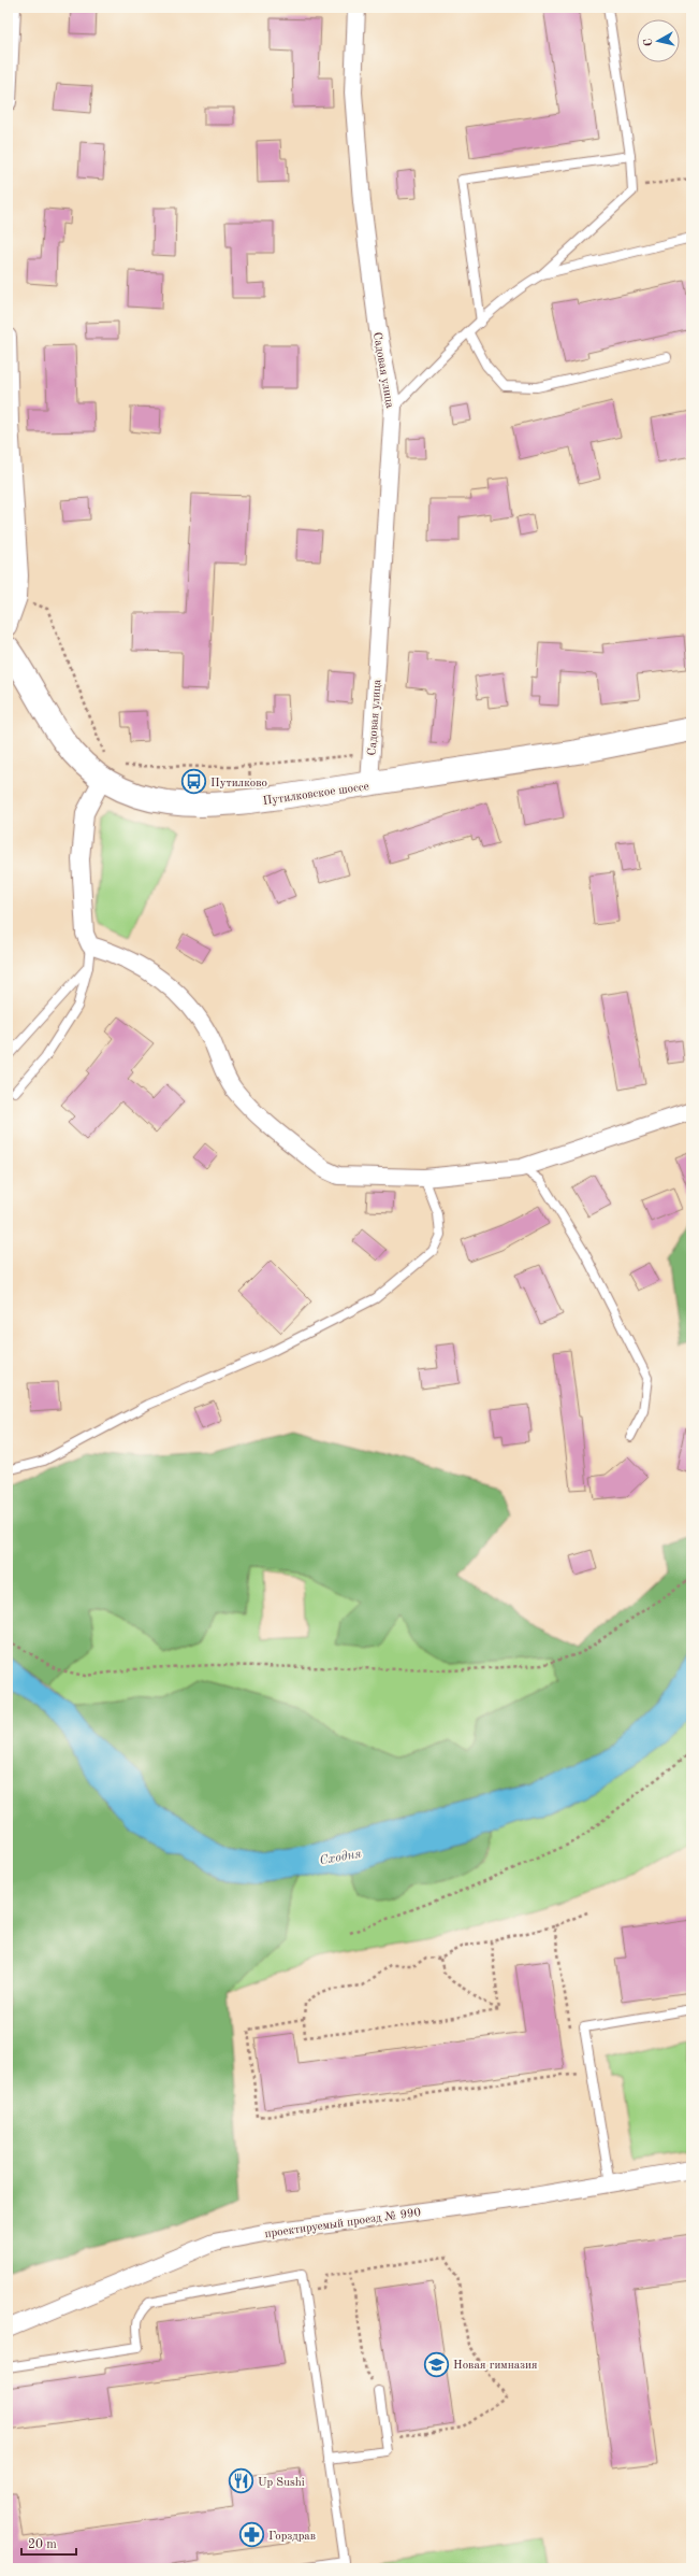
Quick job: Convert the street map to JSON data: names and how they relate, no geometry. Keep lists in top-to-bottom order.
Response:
{
  "streets": {
    "main road": ["Путилковское шоссе"],
    "street": ["Садовая улица", "проектируемый проезд № 990"]
  },
  "crossings": [
    ["Садовая улица", "Путилковское шоссе"]
  ],
  "water": ["Сходня"],
  "places": {
    "bus stop": ["Путилково"],
    "school or university": ["Новая гимназия"],
    "restaurant": ["Up Sushi"],
    "pharmacy": ["Горздрав"]
  },
  "scale_bar": "20 m",
  "north": "left"
}
